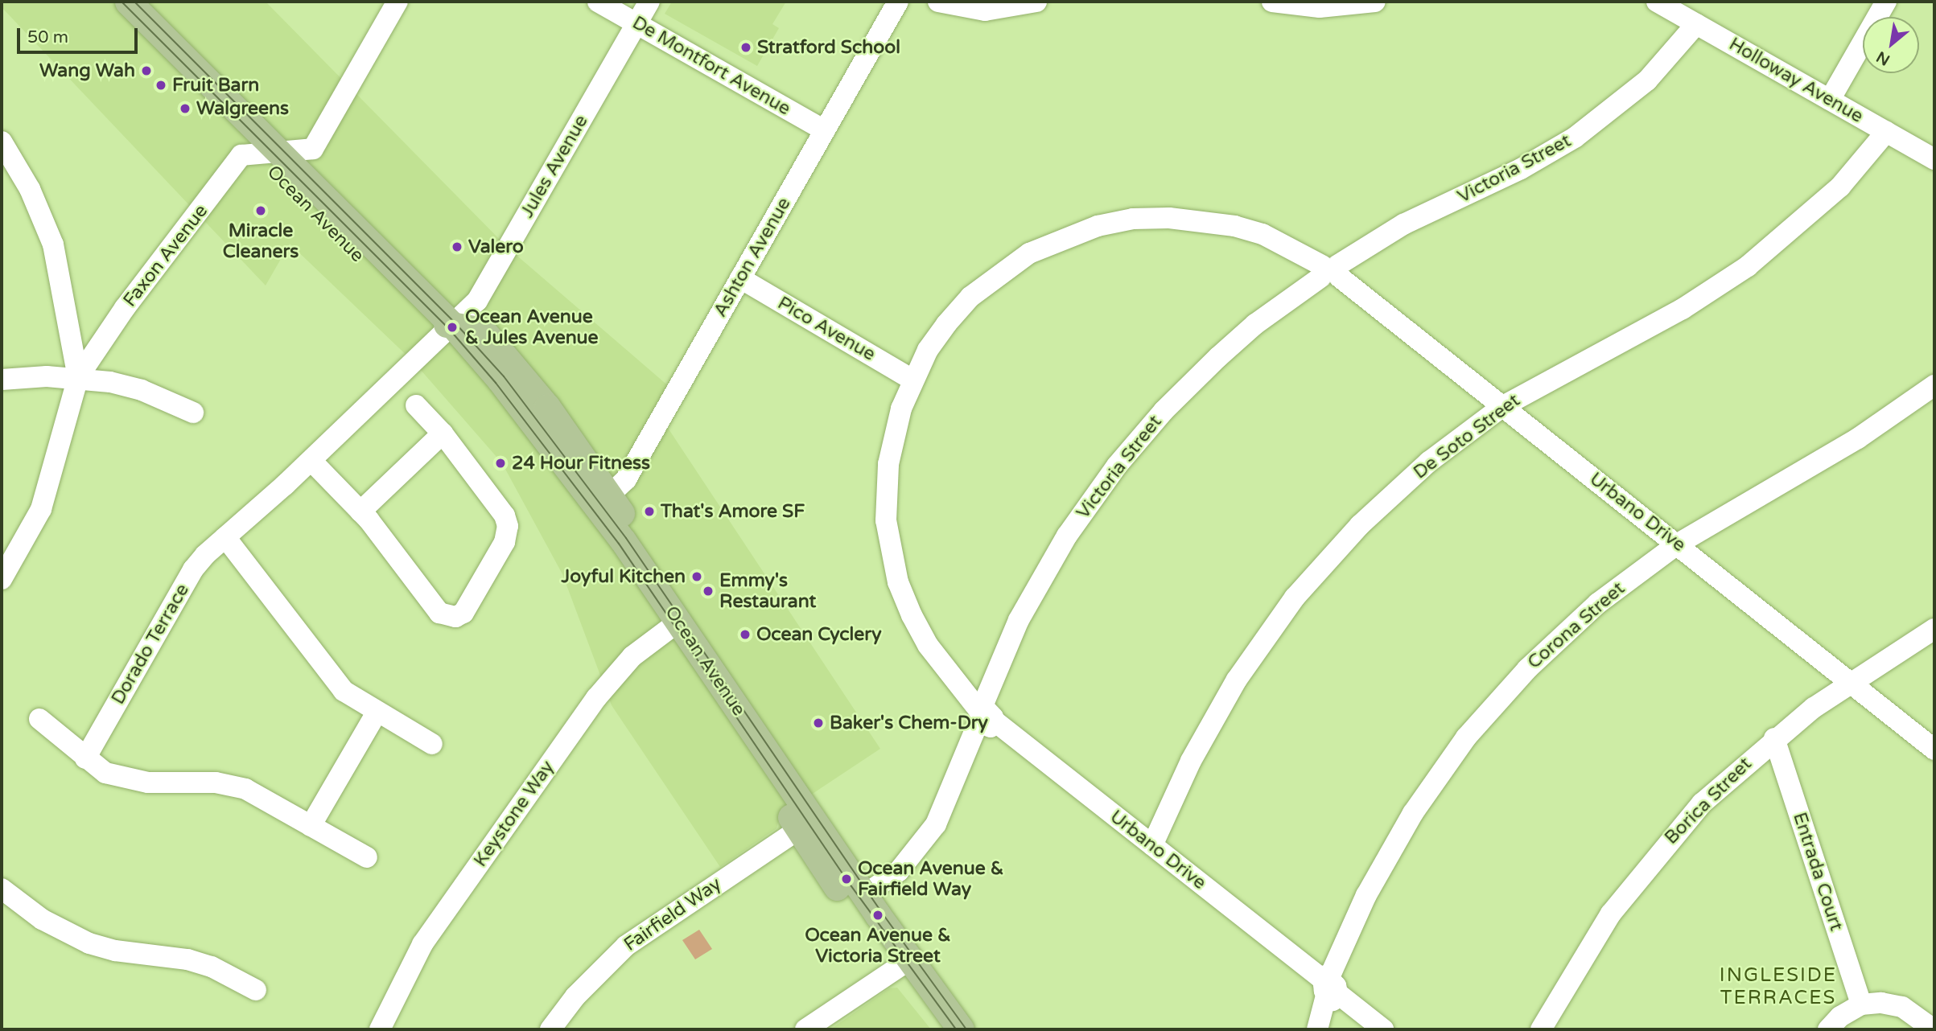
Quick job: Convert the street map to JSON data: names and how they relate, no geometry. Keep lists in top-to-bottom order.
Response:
{
  "streets": {
    "main road": ["Ocean Avenue"],
    "street": [
      "De Montfort Avenue",
      "Holloway Avenue",
      "Jules Avenue",
      "Victoria Street",
      "Faxon Avenue",
      "Ashton Avenue",
      "Pico Avenue",
      "De Soto Street",
      "Urbano Drive",
      "Corona Street",
      "Dorado Terrace",
      "Borica Street",
      "Keystone Way",
      "Entrada Court",
      "Fairfield Way"
    ]
  },
  "crossings": [
    ["De Montfort Avenue", "Jules Avenue"],
    ["De Montfort Avenue", "Ashton Avenue"],
    ["Holloway Avenue", "Victoria Street"],
    ["Holloway Avenue", "De Soto Street"],
    ["Jules Avenue", "Ocean Avenue"],
    ["Jules Avenue", "Dorado Terrace"],
    ["Victoria Street", "Ocean Avenue"],
    ["Victoria Street", "Urbano Drive"],
    ["Ocean Avenue", "Faxon Avenue"],
    ["Ocean Avenue", "Ashton Avenue"],
    ["Ocean Avenue", "Dorado Terrace"],
    ["Ocean Avenue", "Keystone Way"],
    ["Ocean Avenue", "Fairfield Way"],
    ["Ashton Avenue", "Pico Avenue"],
    ["Pico Avenue", "Urbano Drive"],
    ["De Soto Street", "Urbano Drive"],
    ["Urbano Drive", "Corona Street"],
    ["Urbano Drive", "Borica Street"],
    ["Borica Street", "Entrada Court"]
  ],
  "districts": ["INGLESIDE TERRACES"],
  "places": [
    "Stratford School",
    "Wang Wah",
    "Fruit Barn",
    "Walgreens",
    "Miracle Cleaners",
    "Valero",
    "Ocean Avenue & Jules Avenue",
    "24 Hour Fitness",
    "That's Amore SF",
    "Joyful Kitchen",
    "Emmy's Restaurant",
    "Ocean Cyclery",
    "Baker's Chem-Dry",
    "Ocean Avenue & Fairfield Way",
    "Ocean Avenue & Victoria Street"
  ],
  "scale_bar": "50 m",
  "north": "bottom left"
}
